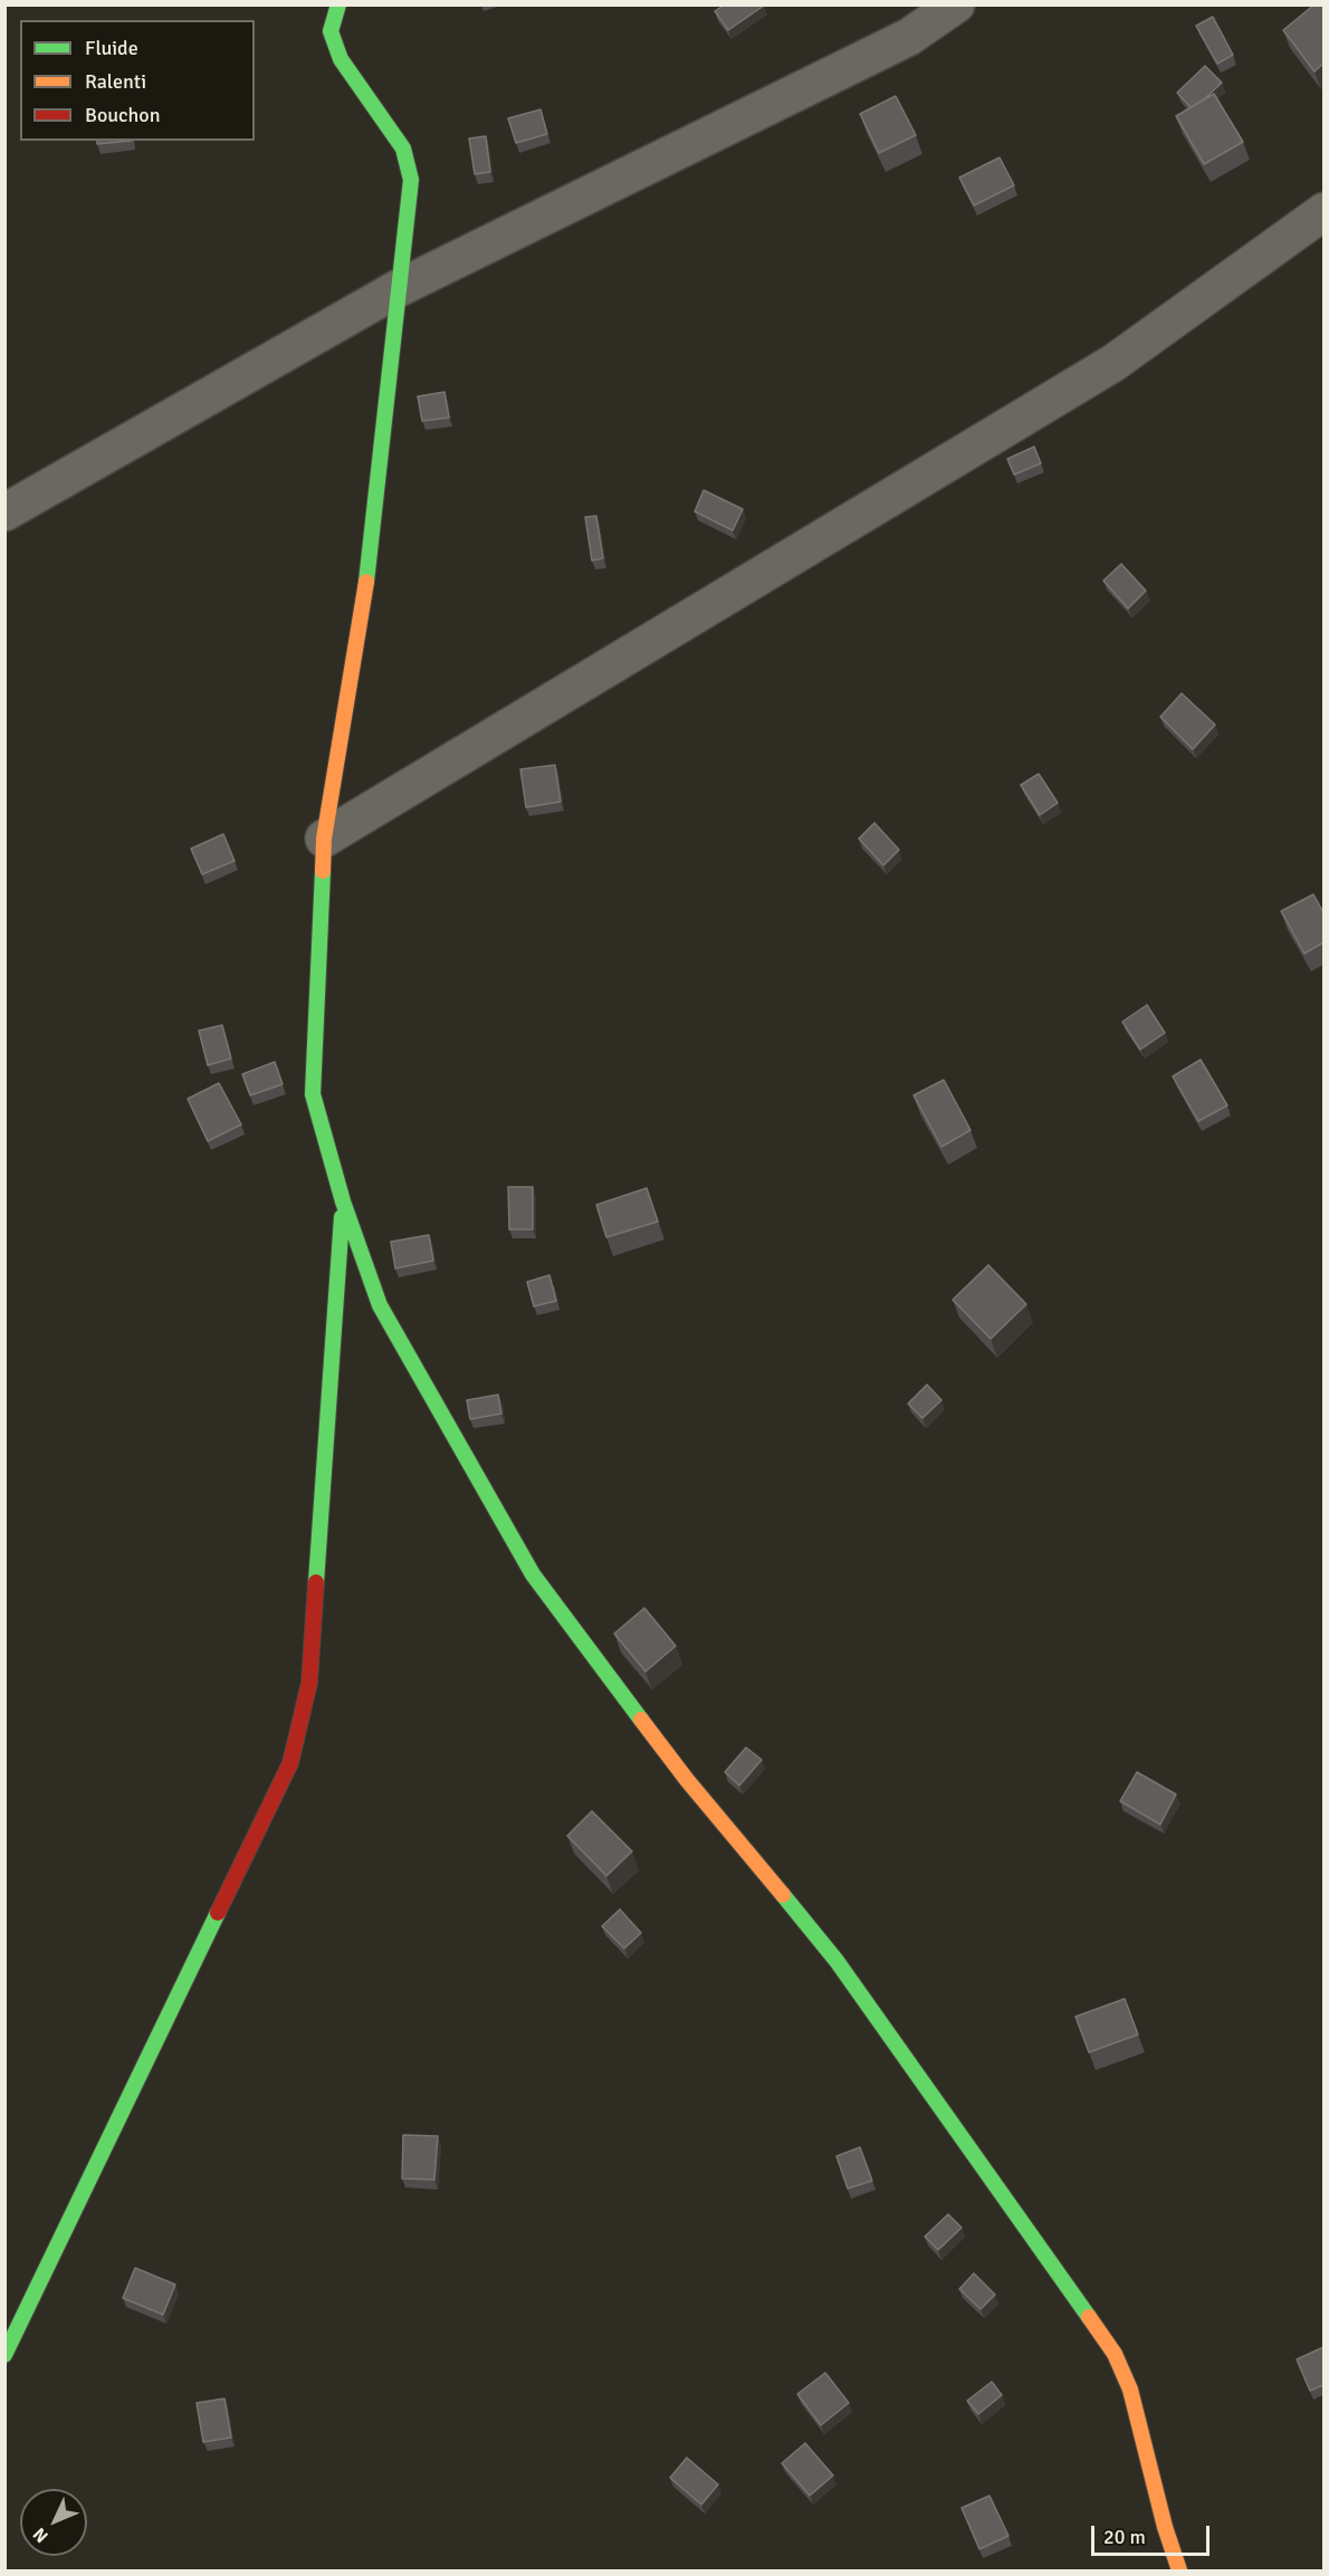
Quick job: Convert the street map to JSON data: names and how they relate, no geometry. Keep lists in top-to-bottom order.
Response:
{
  "legend": ["Fluide", "Ralenti", "Bouchon"],
  "scale_bar": "20 m",
  "north": "bottom left"
}
